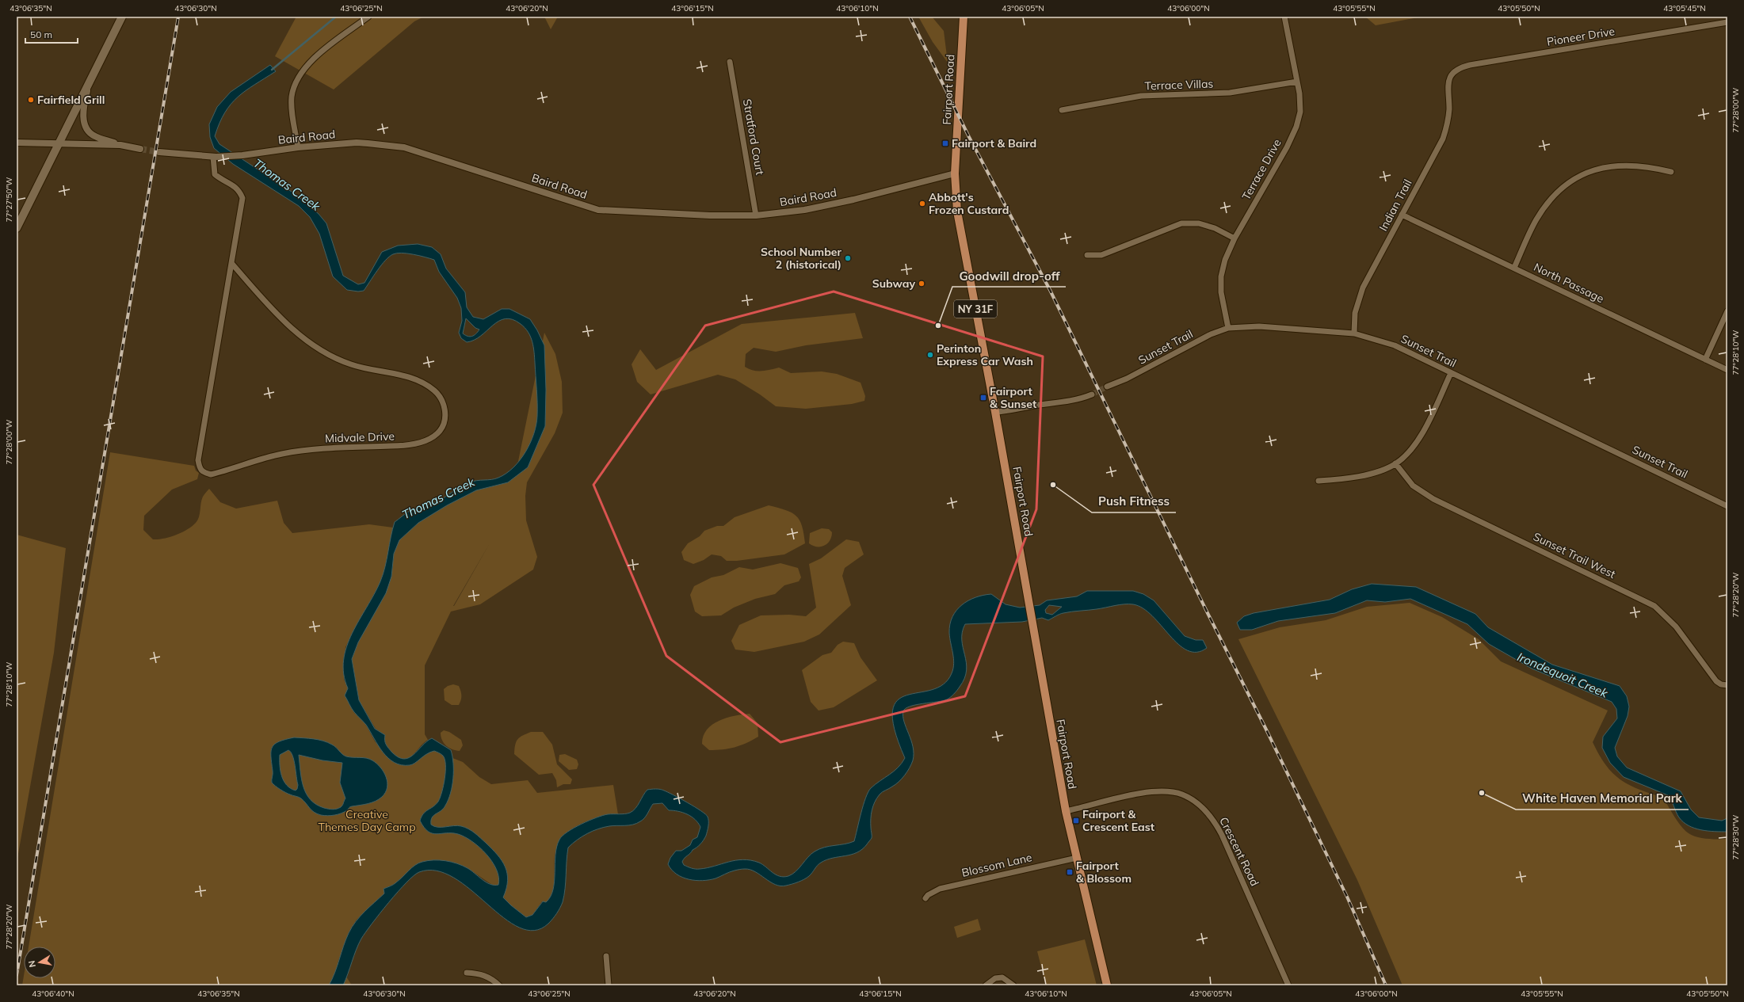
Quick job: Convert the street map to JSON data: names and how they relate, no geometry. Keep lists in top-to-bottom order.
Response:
{
  "streets": {
    "main road": ["Fairport Road", "NY 31F"],
    "street": [
      "Pioneer Drive",
      "Terrace Villas",
      "Baird Road",
      "Stratford Court",
      "Terrace Drive",
      "Indian Trail",
      "North Passage",
      "Sunset Trail",
      "Midvale Drive",
      "Sunset Trail West",
      "Crescent Road",
      "Blossom Lane"
    ]
  },
  "crossings": [
    ["Pioneer Drive", "Indian Trail"],
    ["Terrace Villas", "Terrace Drive"],
    ["Fairport Road", "Baird Road"],
    ["Fairport Road", "Crescent Road"],
    ["Fairport Road", "Blossom Lane"],
    ["Baird Road", "Stratford Court"],
    ["Baird Road", "Midvale Drive"],
    ["Terrace Drive", "Sunset Trail"],
    ["Indian Trail", "North Passage"],
    ["Indian Trail", "Sunset Trail"]
  ],
  "water": ["Thomas Creek", "Irondequoit Creek"],
  "parks": ["Creative Themes Day Camp"],
  "places": {
    "other": [
      "Fairfield Grill",
      "Abbott's Frozen Custard",
      "School Number 2 (historical)",
      "Subway",
      "Goodwill drop-off",
      "Perinton Express Car Wash",
      "Push Fitness",
      "White Haven Memorial Park"
    ],
    "transit": [
      "Fairport & Baird",
      "Fairport & Sunset",
      "Fairport & Crescent East",
      "Fairport & Blossom"
    ]
  },
  "scale_bar": "50 m",
  "north": "left",
  "coordinates": [
    "43°06'35\"N",
    "43°06'30\"N",
    "43°06'25\"N",
    "43°06'20\"N",
    "43°06'15\"N",
    "43°06'10\"N",
    "43°06'05\"N",
    "43°06'00\"N",
    "43°05'55\"N",
    "43°05'50\"N",
    "43°05'45\"N",
    "77°28'00\"W",
    "77°27'50\"W",
    "77°28'10\"W",
    "77°28'20\"W",
    "77°28'30\"W",
    "43°06'40\"N"
  ]
}
